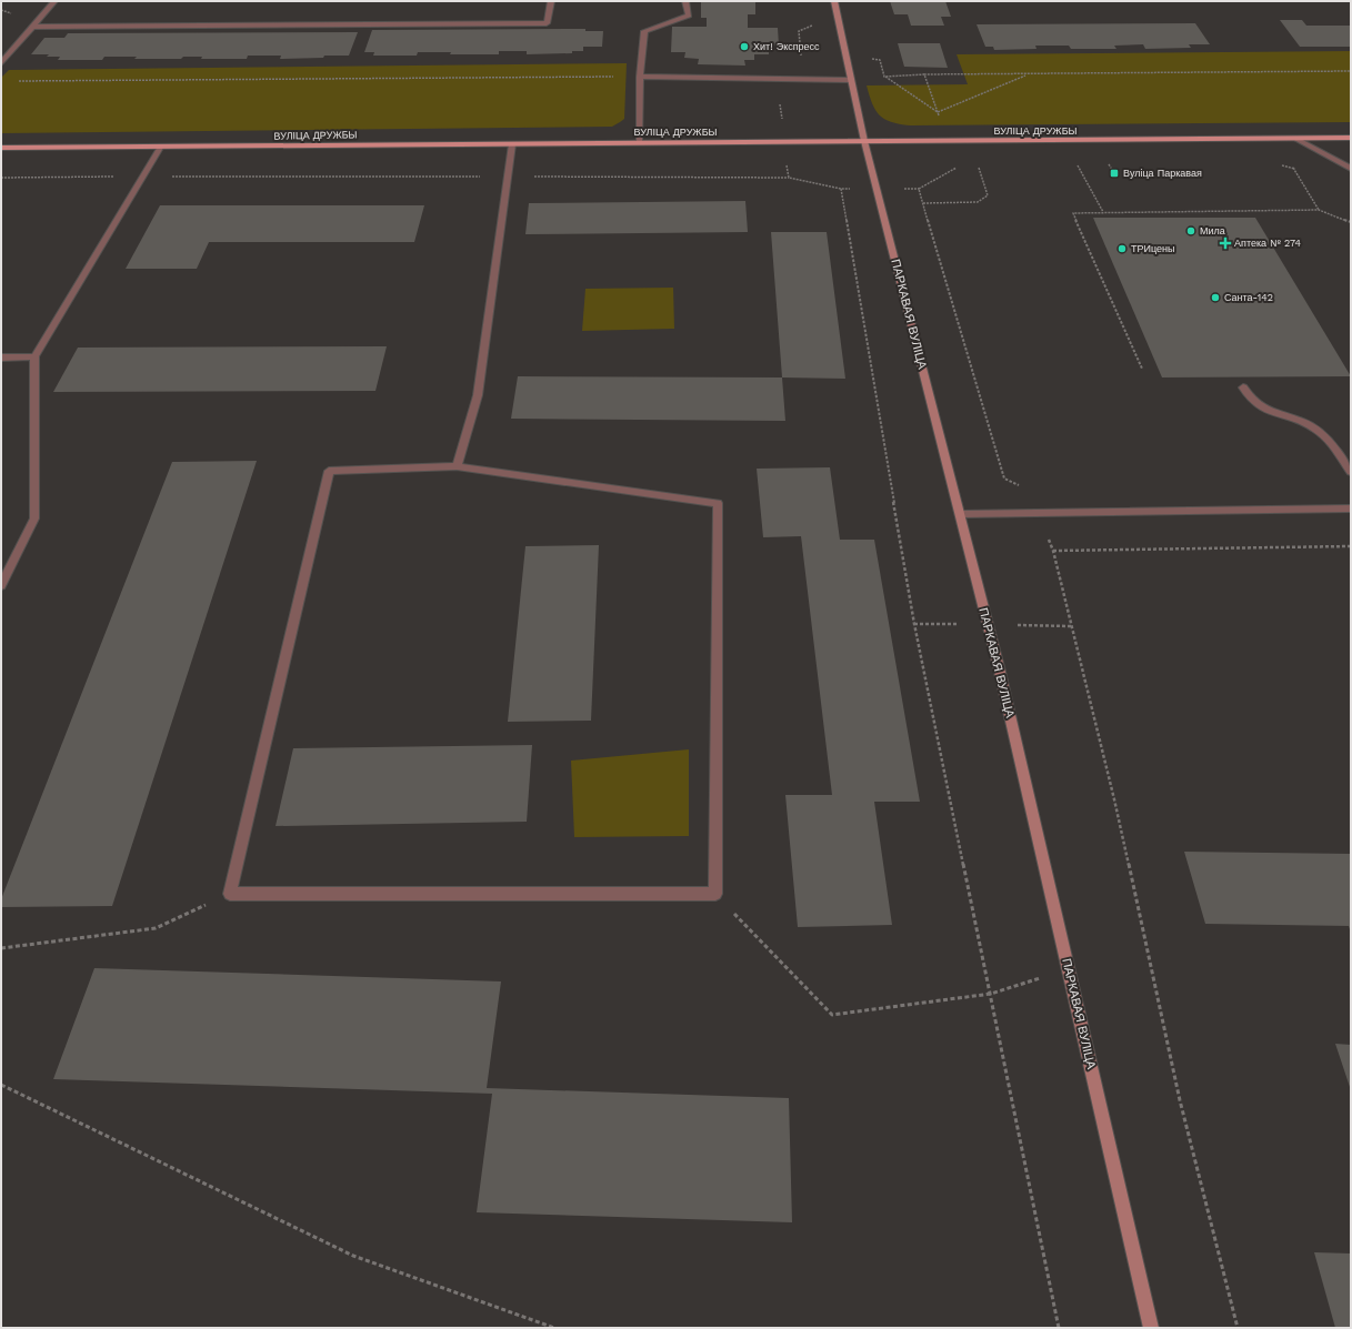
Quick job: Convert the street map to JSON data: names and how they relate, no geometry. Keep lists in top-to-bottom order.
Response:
{
  "streets": {
    "main road": ["ВУЛІЦА ДРУЖБЫ"],
    "street": ["ПАРКАВАЯ ВУЛІЦА"]
  },
  "crossings": [
    ["ВУЛІЦА ДРУЖБЫ", "ПАРКАВАЯ ВУЛІЦА"]
  ],
  "places": {
    "other": [
      "Хит! Экспресс",
      "Мила",
      "ТРИцены",
      "Санта-142"
    ],
    "transit": ["Вуліца Паркавая"],
    "health": ["Аптека № 274"]
  }
}
